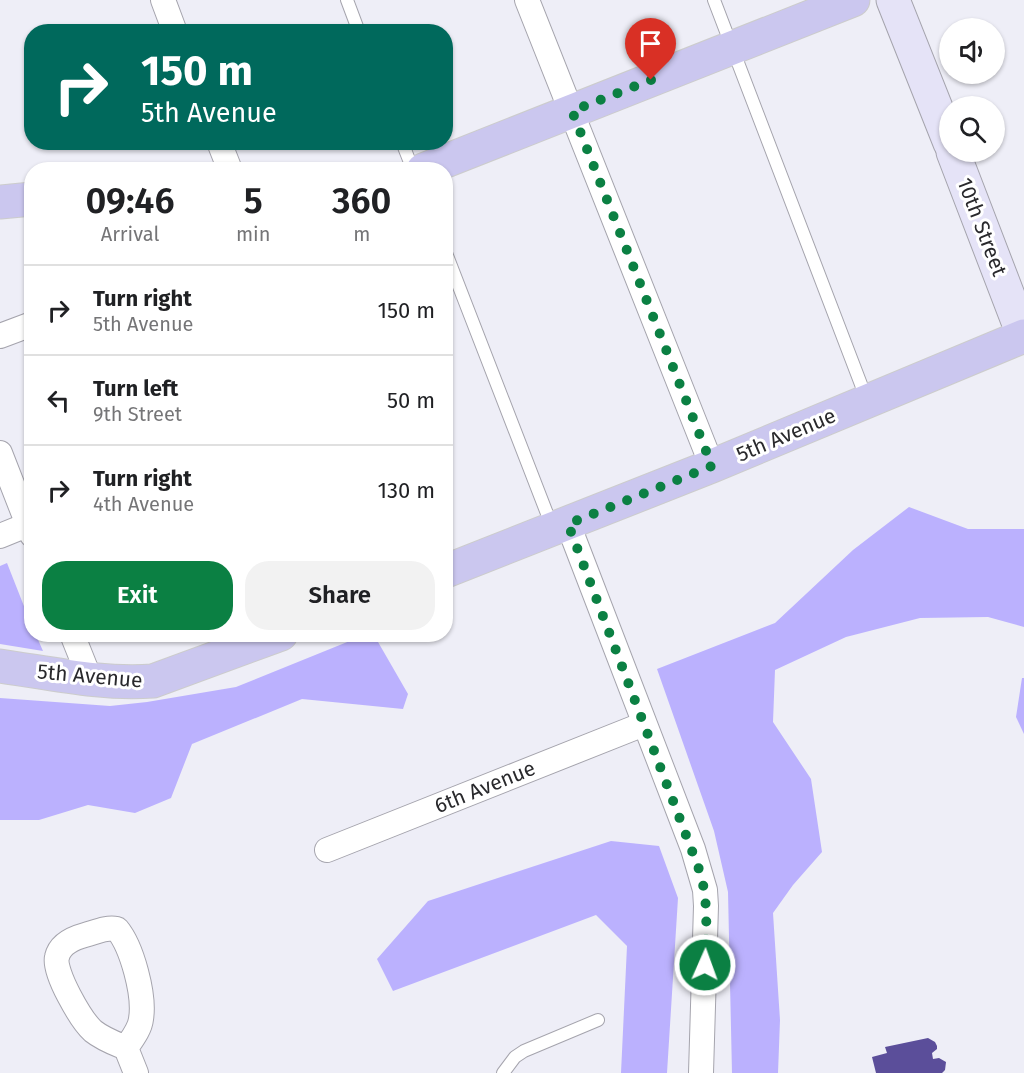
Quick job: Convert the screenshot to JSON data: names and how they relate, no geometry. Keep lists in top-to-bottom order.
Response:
{
  "streets": {
    "main road": ["5th Avenue"],
    "street": ["10th Street", "6th Avenue"]
  },
  "crossings": [
    ["10th Street", "5th Avenue"]
  ],
  "page": {
    "turn": ["150 m", "5th Avenue"],
    "eta": [
      "09:46",
      "Arrival",
      "5",
      "min",
      "360",
      "m"
    ],
    "list": [
      {
        "name": "Turn right",
        "note": "5th Avenue",
        "value": "150 m"
      },
      {
        "name": "Turn left",
        "note": "9th Street",
        "value": "50 m"
      },
      {
        "name": "Turn right",
        "note": "4th Avenue",
        "value": "130 m"
      }
    ],
    "buttons": ["Exit", "Share"]
  }
}
